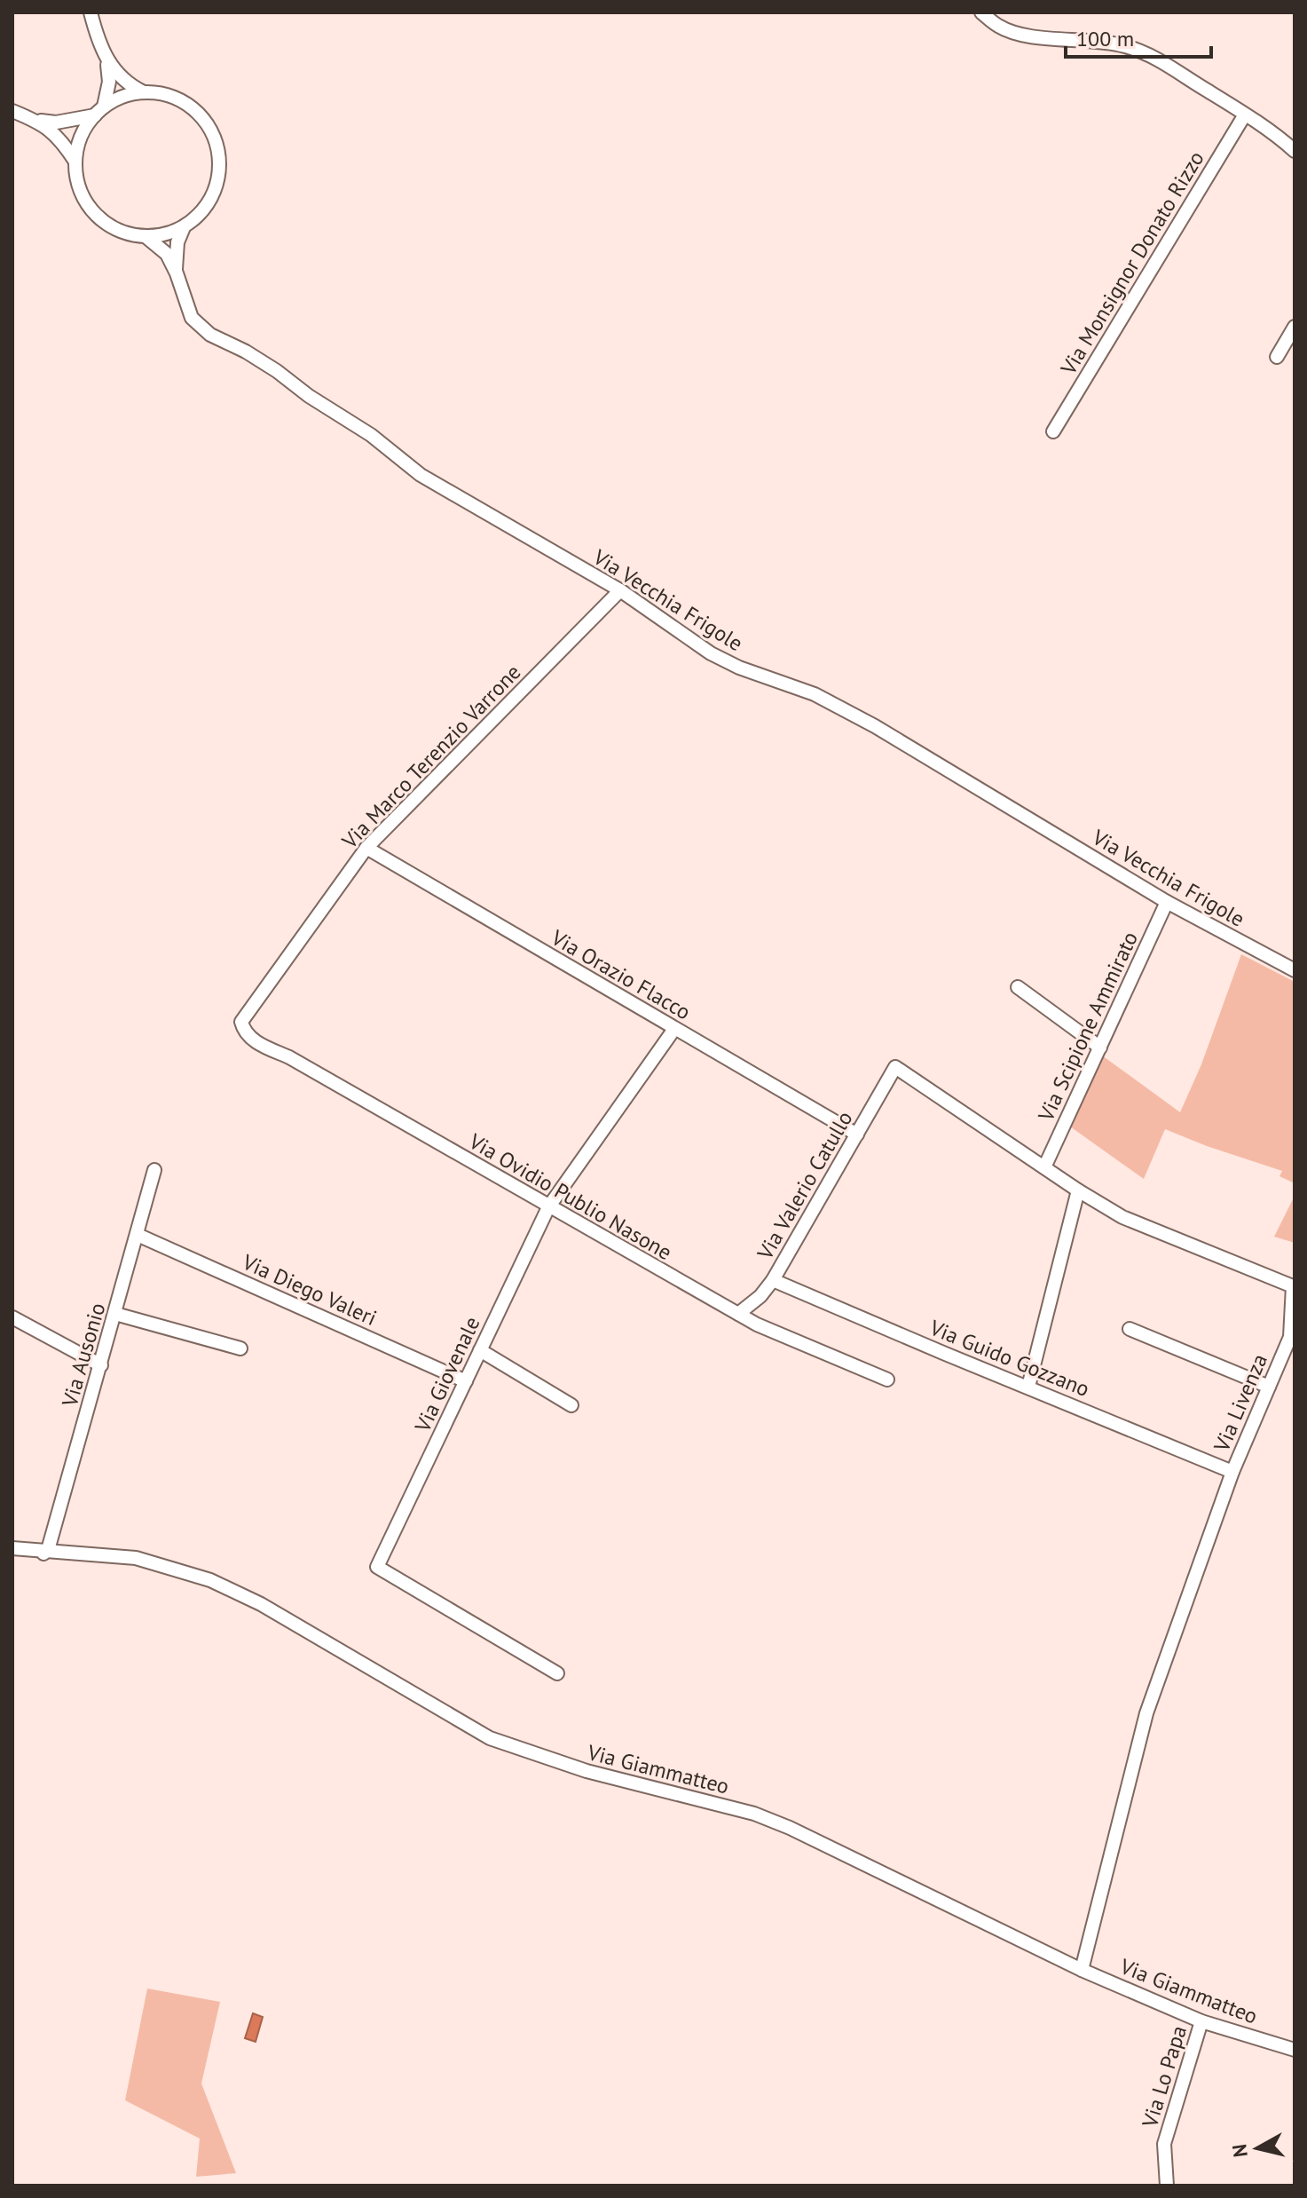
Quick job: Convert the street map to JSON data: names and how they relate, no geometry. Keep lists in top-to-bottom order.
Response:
{
  "streets": {
    "street": [
      "Via Monsignor Donato Rizzo",
      "Via Vecchia Frigole",
      "Via Marco Terenzio Varrone",
      "Via Orazio Flacco",
      "Via Scipione Ammirato",
      "Via Valerio Catullo",
      "Via Ovidio Publio Nasone",
      "Via Diego Valeri",
      "Via Ausonio",
      "Via Guido Gozzano",
      "Via Giovenale",
      "Via Livenza",
      "Via Giammatteo",
      "Via Lo Papa"
    ]
  },
  "crossings": [
    ["Via Vecchia Frigole", "Via Marco Terenzio Varrone"],
    ["Via Vecchia Frigole", "Via Scipione Ammirato"],
    ["Via Marco Terenzio Varrone", "Via Orazio Flacco"],
    ["Via Marco Terenzio Varrone", "Via Ovidio Publio Nasone"],
    ["Via Orazio Flacco", "Via Valerio Catullo"],
    ["Via Orazio Flacco", "Via Giovenale"],
    ["Via Scipione Ammirato", "Via Livenza"],
    ["Via Valerio Catullo", "Via Ovidio Publio Nasone"],
    ["Via Valerio Catullo", "Via Guido Gozzano"],
    ["Via Valerio Catullo", "Via Livenza"],
    ["Via Ovidio Publio Nasone", "Via Giovenale"],
    ["Via Diego Valeri", "Via Ausonio"],
    ["Via Diego Valeri", "Via Giovenale"],
    ["Via Ausonio", "Via Giammatteo"],
    ["Via Guido Gozzano", "Via Livenza"],
    ["Via Livenza", "Via Giammatteo"],
    ["Via Giammatteo", "Via Lo Papa"]
  ],
  "scale_bar": "100 m",
  "north": "left"
}
